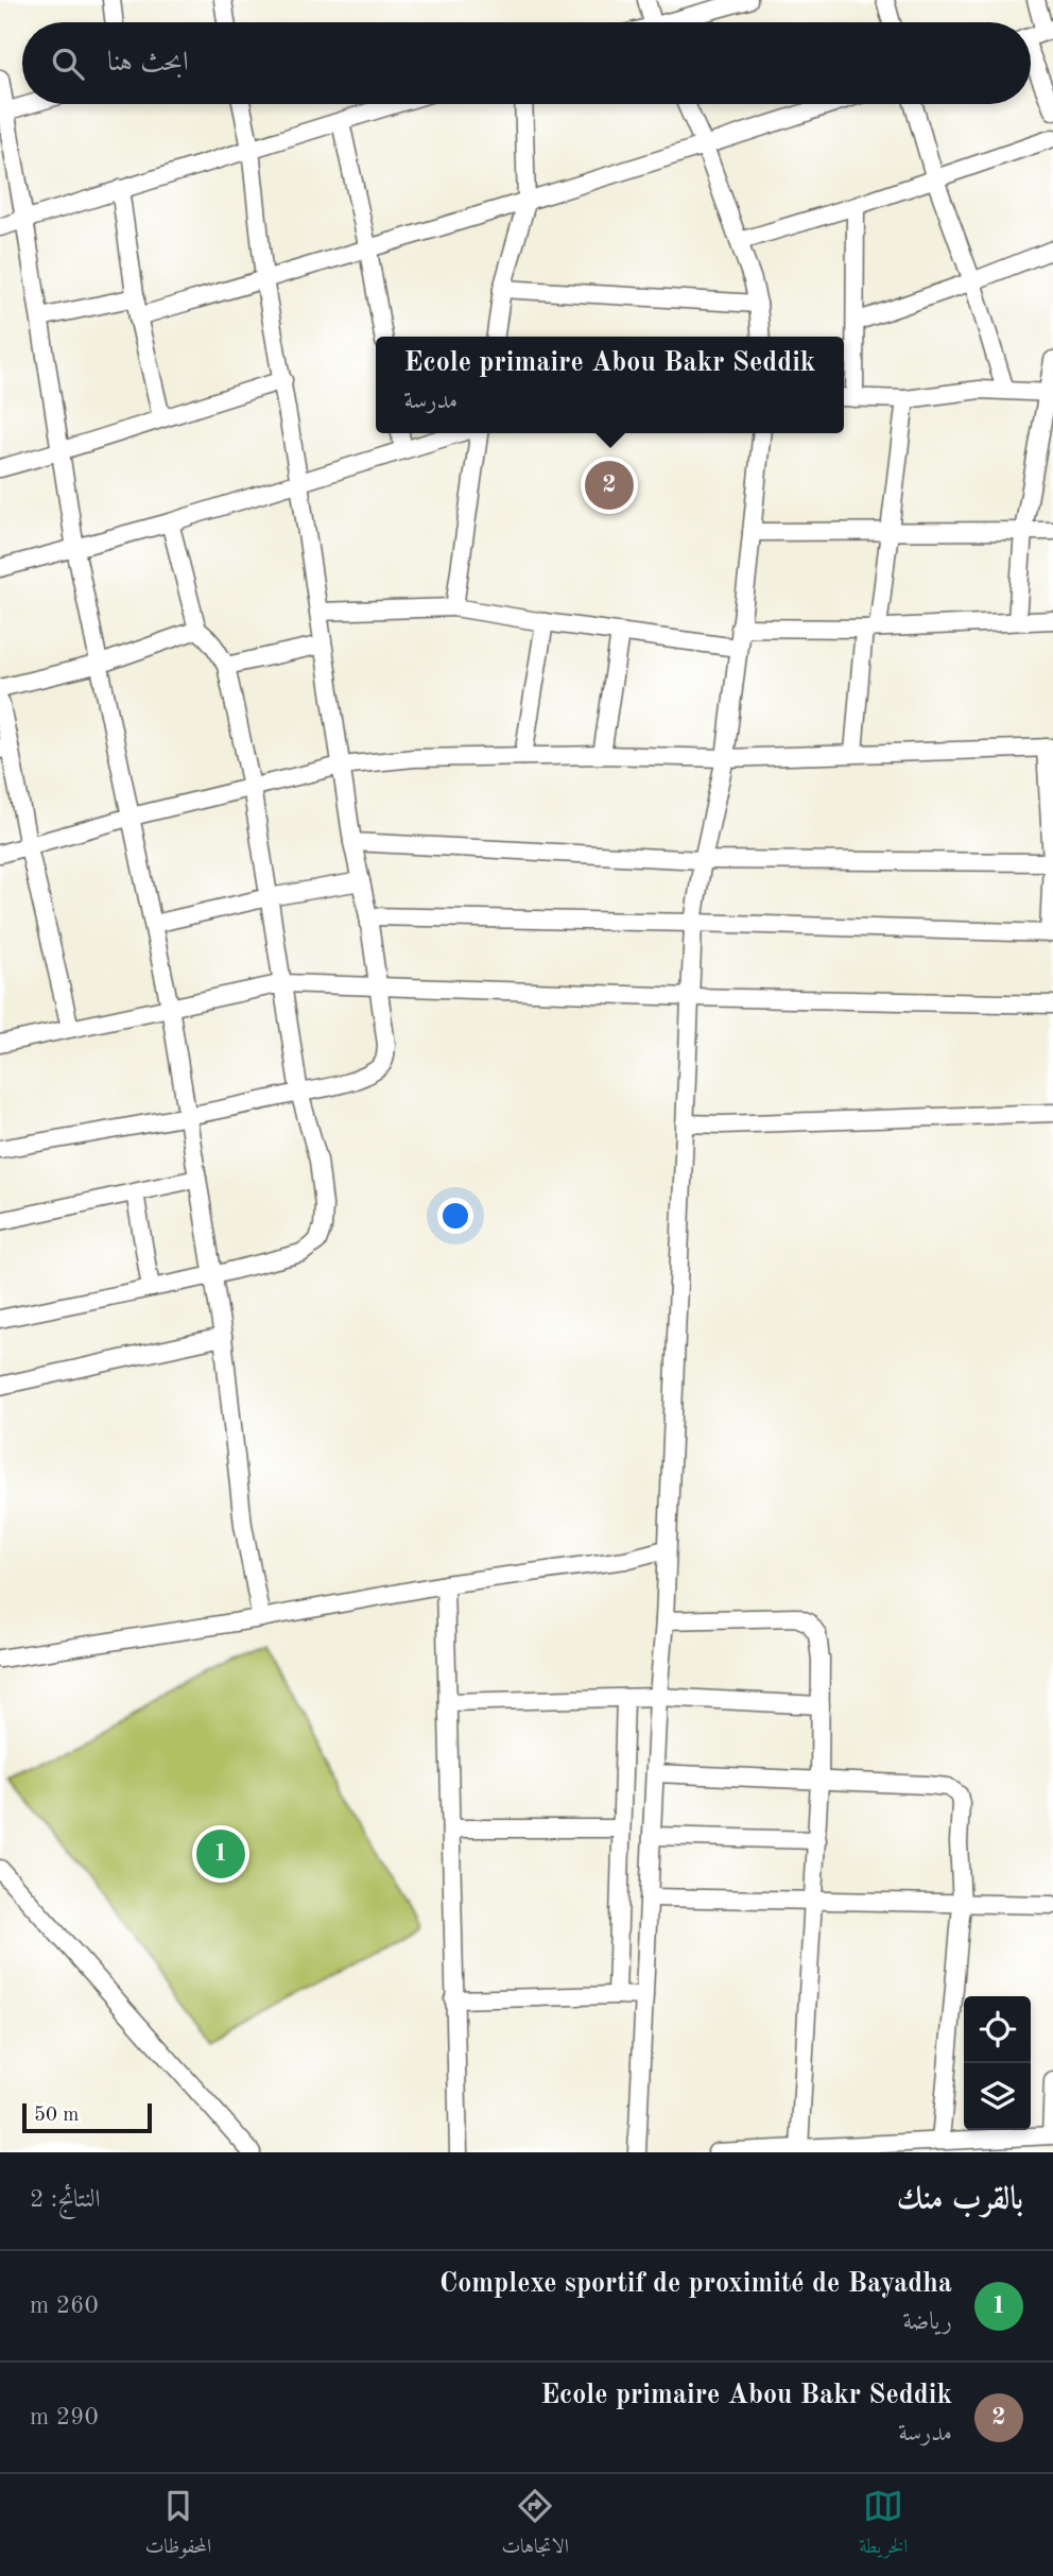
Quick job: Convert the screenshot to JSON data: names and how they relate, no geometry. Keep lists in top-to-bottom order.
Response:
{
  "scale_bar": "50 m",
  "page": {
    "search": "ابحث هنا",
    "popup": ["Ecole primaire Abou Bakr Seddik", "مدرسة"],
    "pins": ["2", "1"],
    "scale": "50 m",
    "heading": ["بالقرب منك", "النتائج: 2"],
    "list": [
      {
        "mark": "1",
        "name": "Complexe sportif de proximité de Bayadha",
        "note": "رياضة",
        "value": "260 m"
      },
      {
        "mark": "2",
        "name": "Ecole primaire Abou Bakr Seddik",
        "note": "مدرسة",
        "value": "290 m"
      }
    ],
    "nav": ["الخريطة", "الاتجاهات", "المحفوظات"]
  }
}
